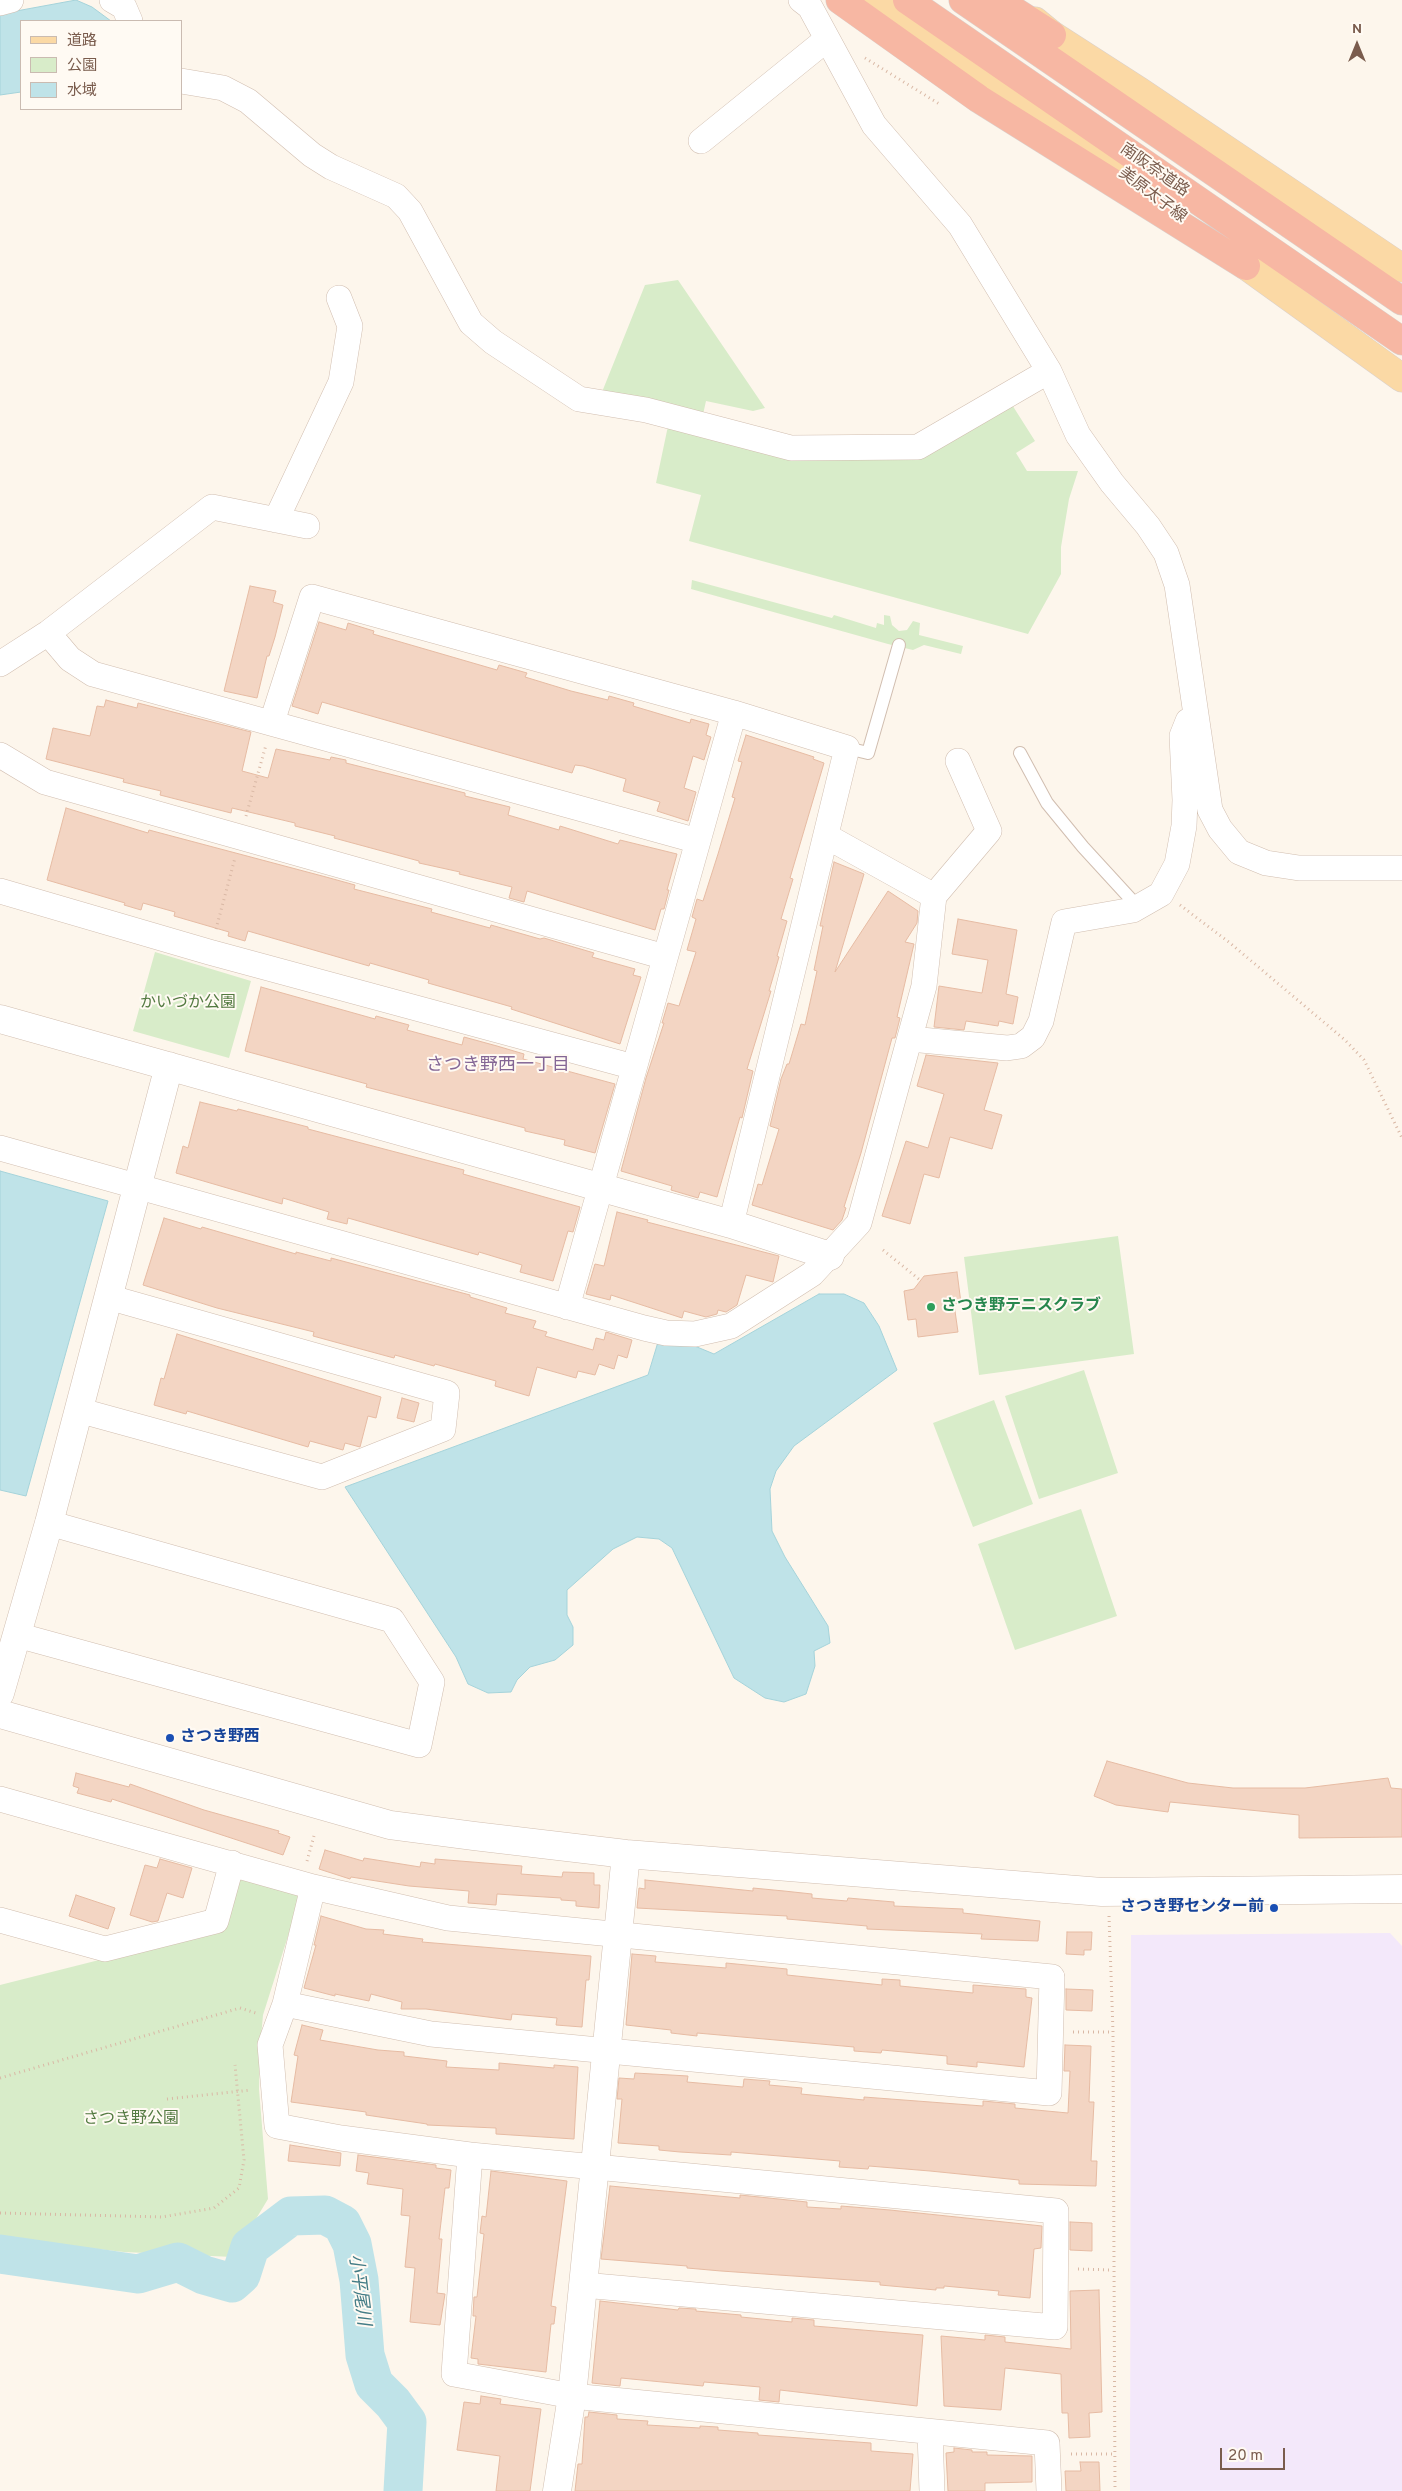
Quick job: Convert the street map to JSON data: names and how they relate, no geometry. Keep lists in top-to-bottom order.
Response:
{
  "streets": {
    "highway": ["南阪奈道路"],
    "main road": ["美原太子線"]
  },
  "districts": ["さつき野西一丁目"],
  "water": ["小平尾川"],
  "parks": ["かいづか公園", "さつき野公園"],
  "places": ["さつき野テニスクラブ", "さつき野西", "さつき野センター前"],
  "legend": ["道路", "公園", "水域"],
  "scale_bar": "20 m",
  "north": "top"
}
